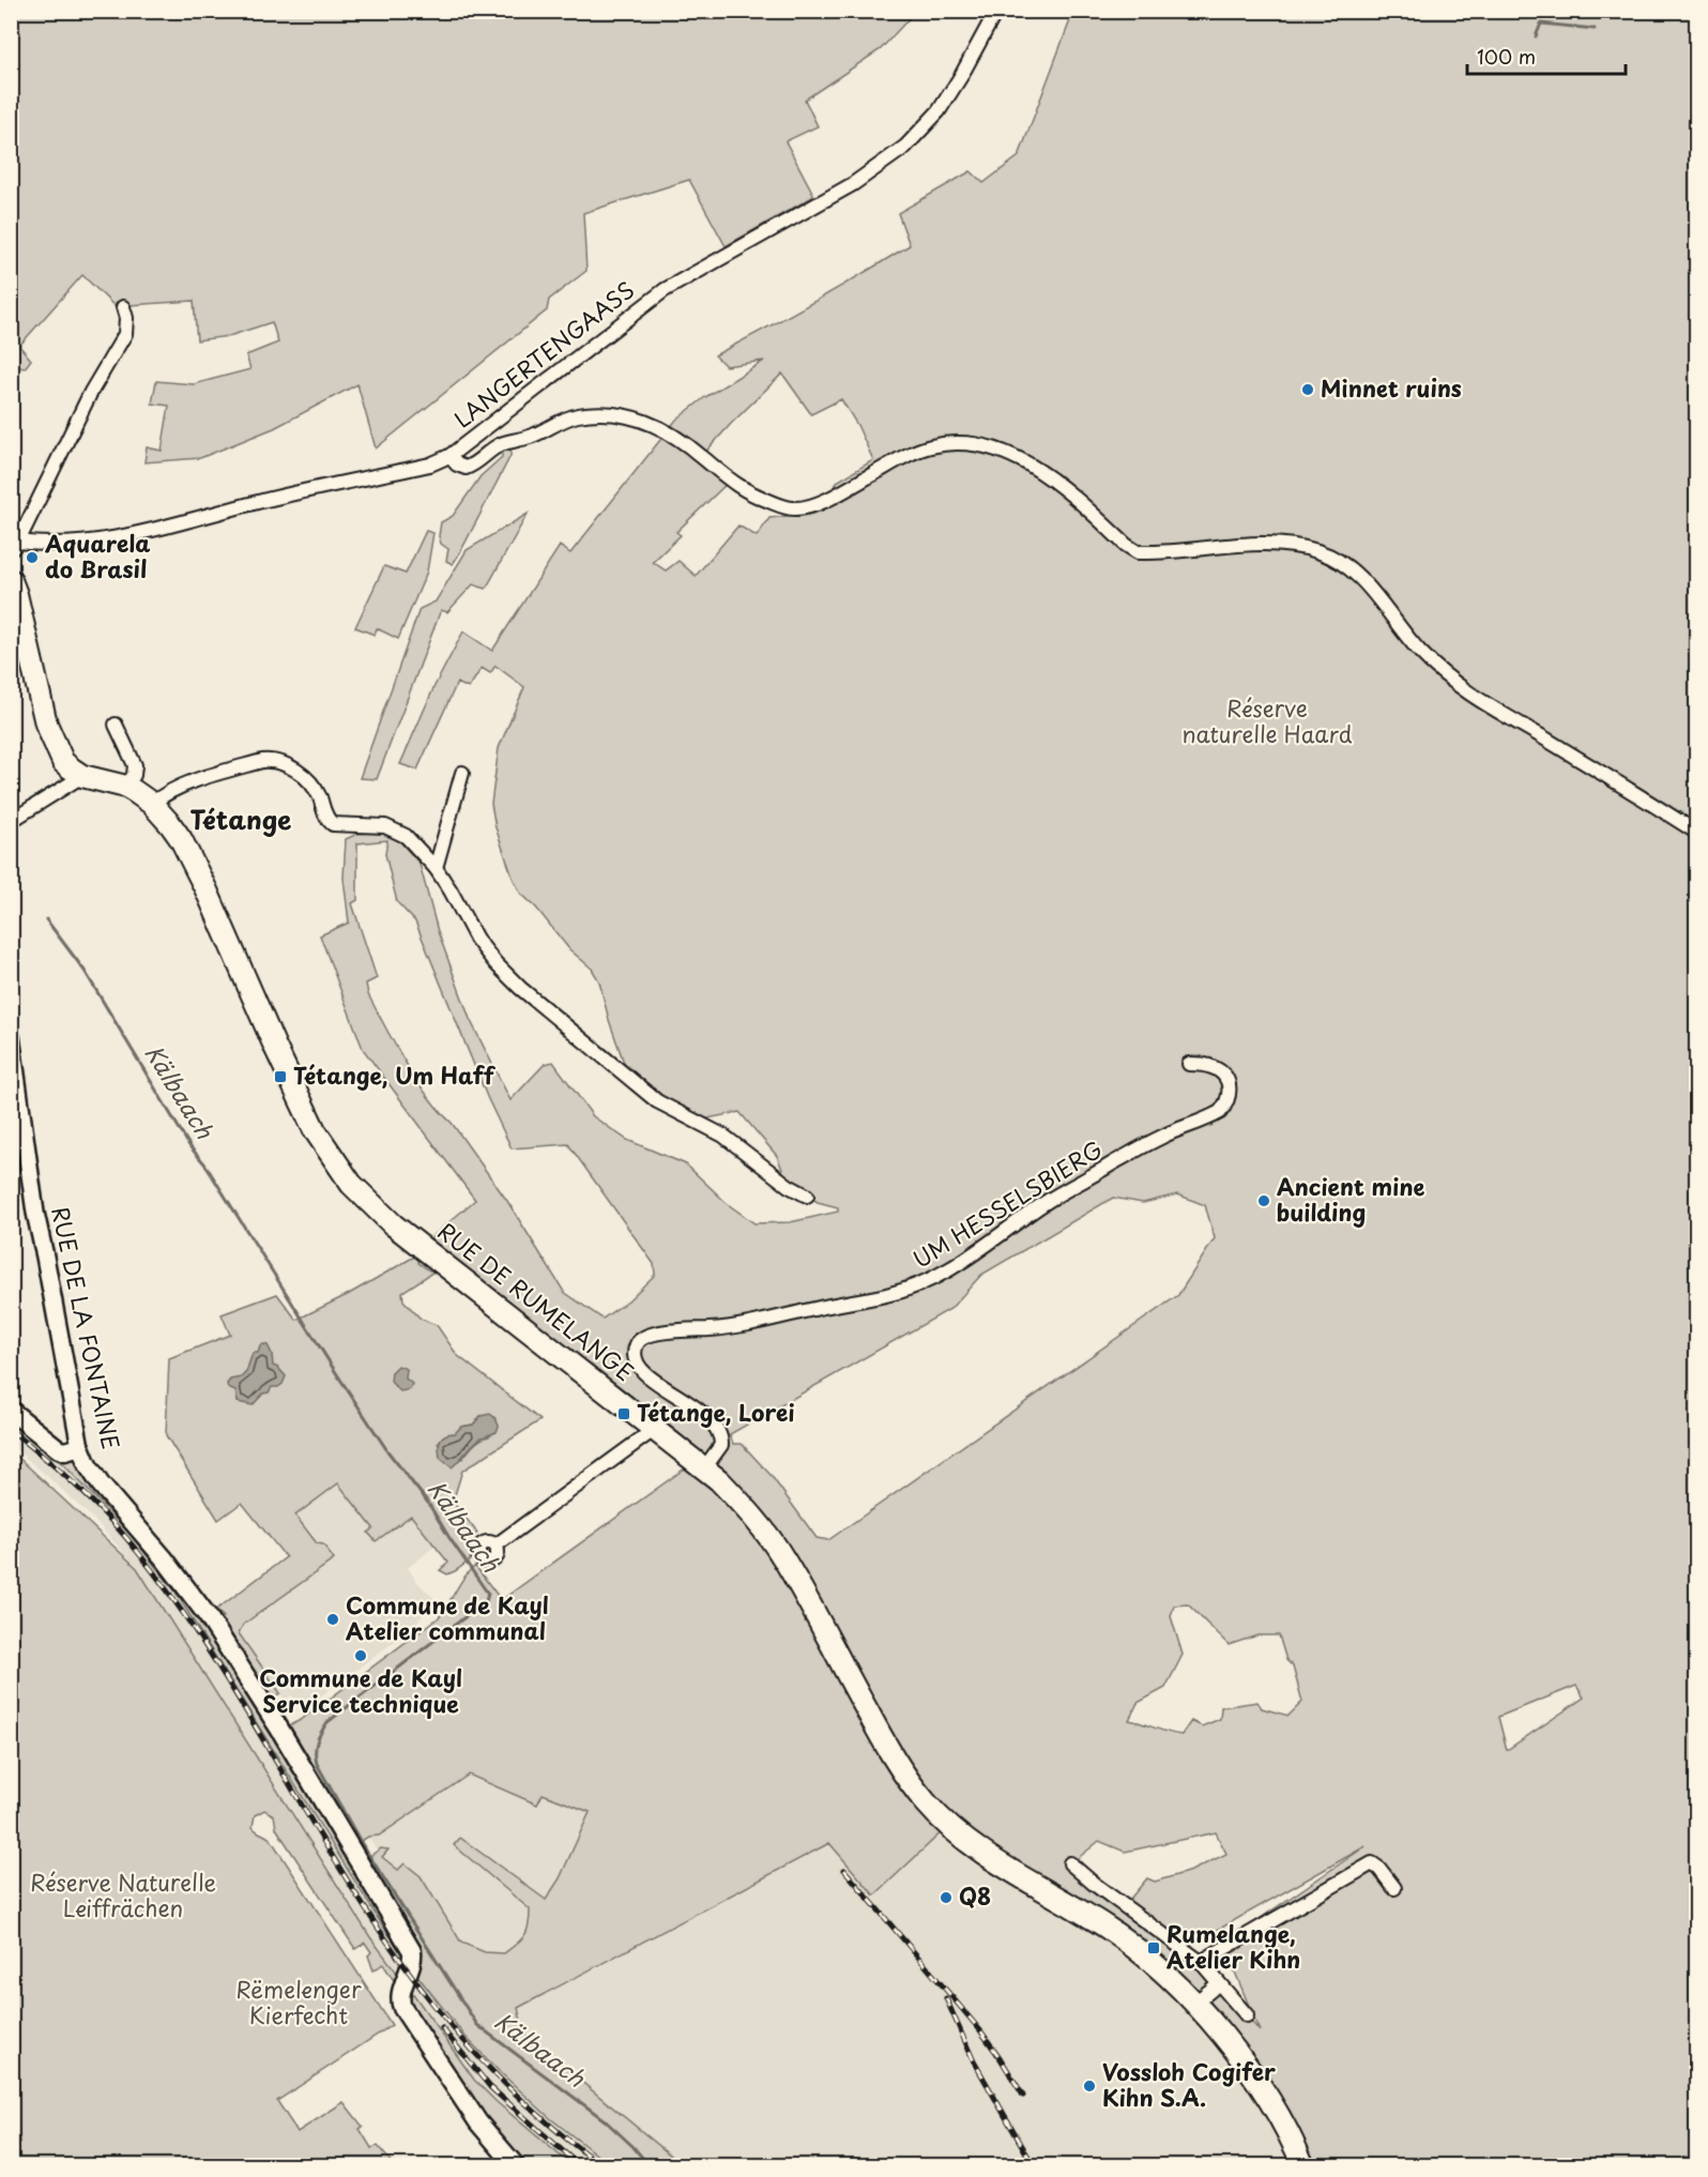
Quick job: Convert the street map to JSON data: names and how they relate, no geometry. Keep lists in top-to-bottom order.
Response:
{
  "streets": {
    "main road": ["RUE DE RUMELANGE", "RUE DE LA FONTAINE"],
    "street": ["LANGERTENGAASS", "UM HESSELSBIERG"]
  },
  "crossings": [
    ["UM HESSELSBIERG", "RUE DE RUMELANGE"]
  ],
  "districts": ["Tétange"],
  "water": ["Kälbaach"],
  "parks": ["Réserve naturelle Haard", "Réserve Naturelle Leiffrächen", "Rëmelenger Kierfecht"],
  "places": {
    "other": [
      "Minnet ruins",
      "Aquarela do Brasil",
      "Ancient mine building",
      "Commune de Kayl Atelier communal",
      "Commune de Kayl Service technique",
      "Q8",
      "Vossloh Cogifer Kihn S.A."
    ],
    "transit": ["Tétange, Um Haff", "Tétange, Lorei", "Rumelange, Atelier Kihn"]
  },
  "scale_bar": "100 m"
}
